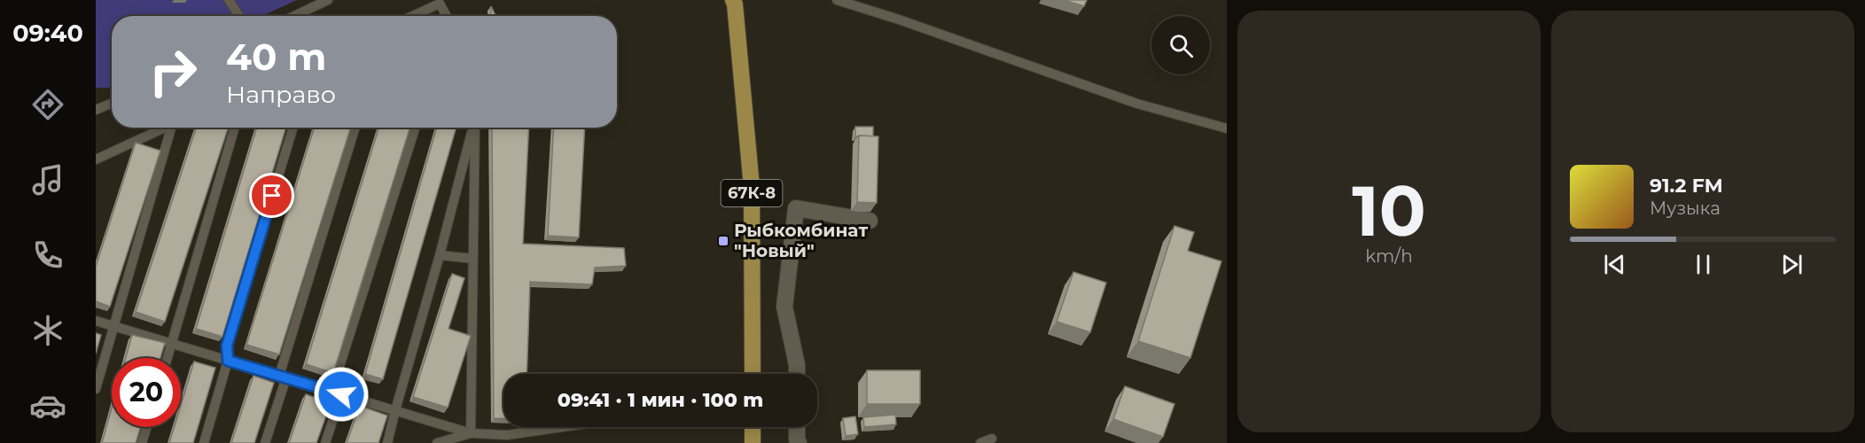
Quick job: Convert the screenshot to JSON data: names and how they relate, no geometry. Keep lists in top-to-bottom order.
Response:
{
  "streets": {
    "main road": ["67К-8"]
  },
  "places": {
    "transit": ["Рыбкомбинат \"Новый\""]
  },
  "page": {
    "tabs": "09:40",
    "tile": ["10", "km/h"],
    "turn": ["40 m", "Направо"],
    "song": ["91.2 FM", "Музыка"],
    "limit": "20",
    "trip": "09:41 · 1 мин · 100 m"
  }
}
